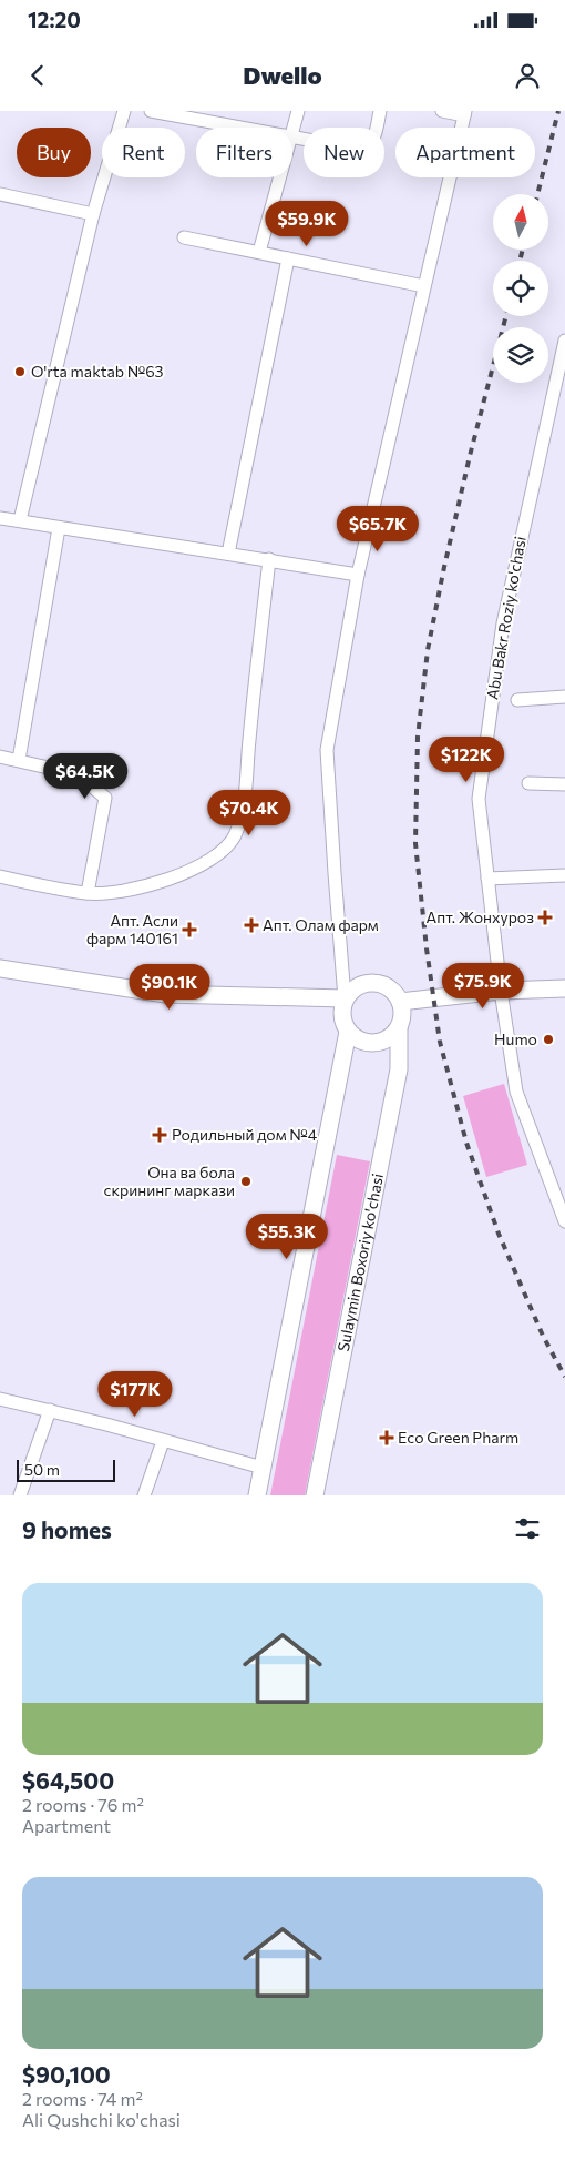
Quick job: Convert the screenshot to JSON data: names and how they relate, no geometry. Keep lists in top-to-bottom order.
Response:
{
  "streets": {
    "main road": ["Sulaymin Boxoriy ko'chasi"],
    "street": ["Abu Bakr Roziy ko'chasi"]
  },
  "places": {
    "other": ["O'rta maktab №63", "Humo", "Она ва бола скрининг маркази"],
    "health": [
      "Апт. Жонхуроз",
      "Апт. Олам фарм",
      "Апт. Асли фарм 140161",
      "Родильный дом №4",
      "Eco Green Pharm"
    ]
  },
  "scale_bar": "50 m",
  "north": "top",
  "page": {
    "status": "12:20",
    "header": "Dwello",
    "chip": [
      "Buy",
      "Rent",
      "Filters",
      "New",
      "Apartment"
    ],
    "price": [
      "$59.9K",
      "$65.7K",
      "$122K",
      "$64.5K",
      "$70.4K",
      "$75.9K",
      "$90.1K",
      "$55.3K",
      "$177K"
    ],
    "scale": "50 m",
    "heading": "9 homes",
    "list": [
      {
        "name": "$64,500",
        "note": "2 rooms · 76 m² · Apartment"
      },
      {
        "name": "$90,100",
        "note": "2 rooms · 74 m² · Ali Qushchi ko'chasi"
      }
    ]
  }
}
